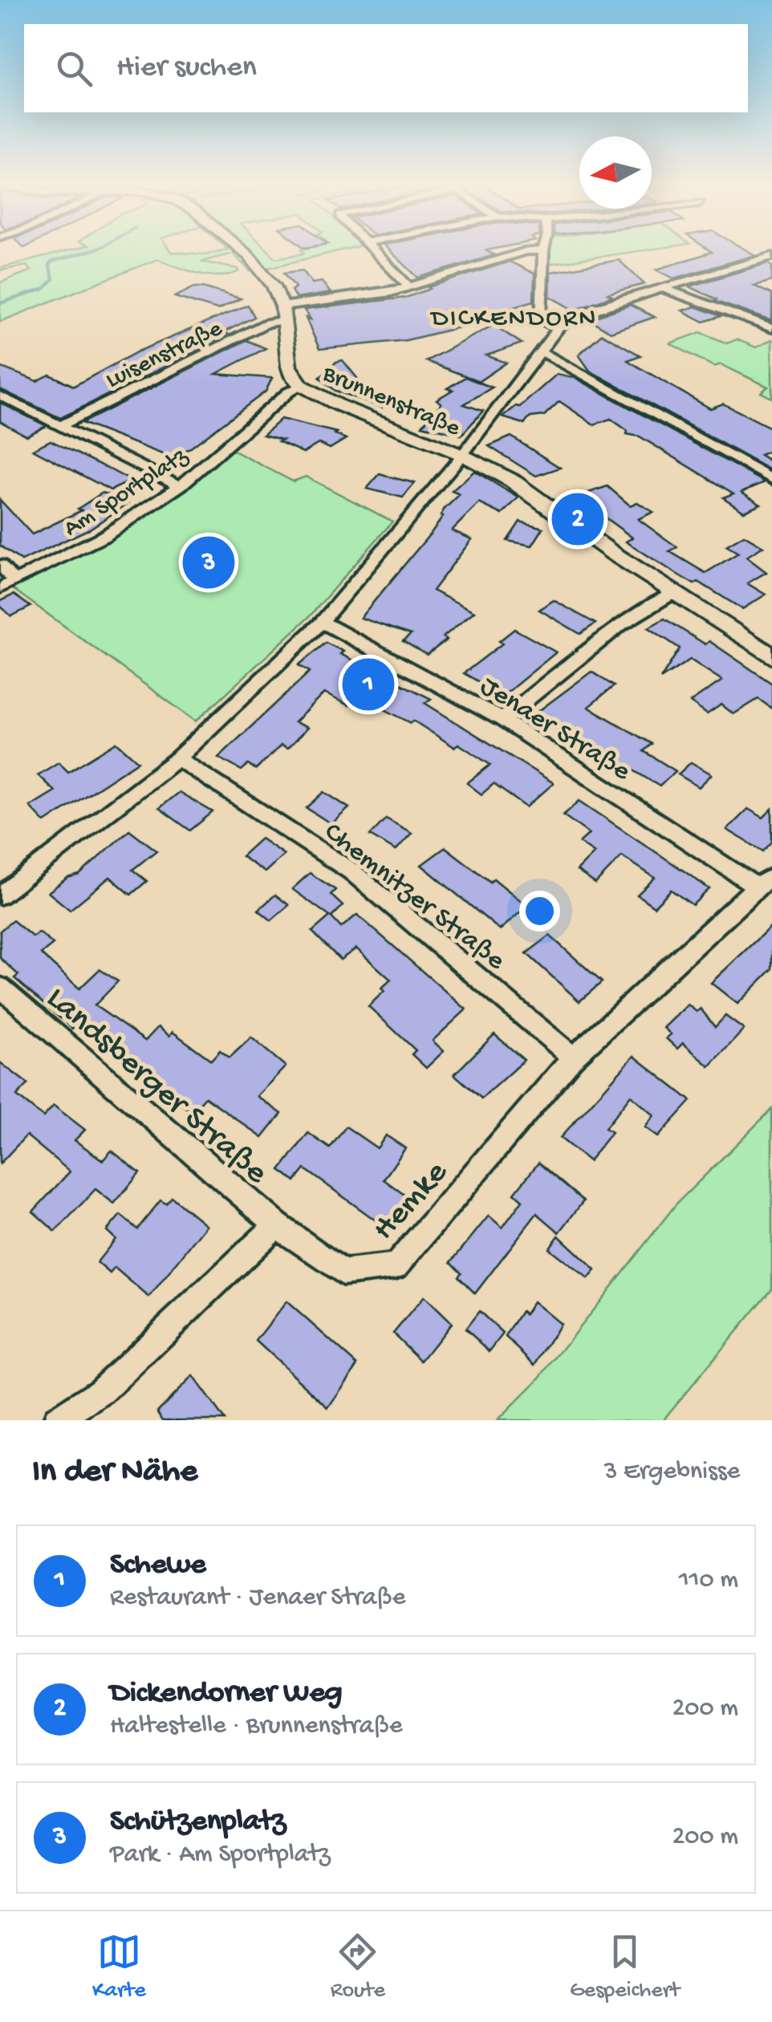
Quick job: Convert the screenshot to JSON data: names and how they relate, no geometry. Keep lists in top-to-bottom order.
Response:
{
  "streets": {
    "street": [
      "Luisenstraße",
      "Brunnenstraße",
      "Am Sportplatz",
      "Jenaer Straße",
      "Chemnitzer Straße",
      "Landsberger Straße",
      "Hemke"
    ]
  },
  "crossings": [
    ["Luisenstraße", "Brunnenstraße"],
    ["Brunnenstraße", "Am Sportplatz"],
    ["Jenaer Straße", "Hemke"],
    ["Chemnitzer Straße", "Hemke"],
    ["Landsberger Straße", "Hemke"]
  ],
  "districts": ["DICKENDORN"],
  "north": "left",
  "page": {
    "search": "Hier suchen",
    "pins": ["2", "3", "1"],
    "heading": ["In der Nähe", "3 Ergebnisse"],
    "list": [
      {
        "mark": "1",
        "name": "Schewe",
        "note": "Restaurant · Jenaer Straße",
        "value": "110 m"
      },
      {
        "mark": "2",
        "name": "Dickendorner Weg",
        "note": "Haltestelle · Brunnenstraße",
        "value": "200 m"
      },
      {
        "mark": "3",
        "name": "Schützenplatz",
        "note": "Park · Am Sportplatz",
        "value": "200 m"
      }
    ],
    "nav": ["Karte", "Route", "Gespeichert"]
  }
}
